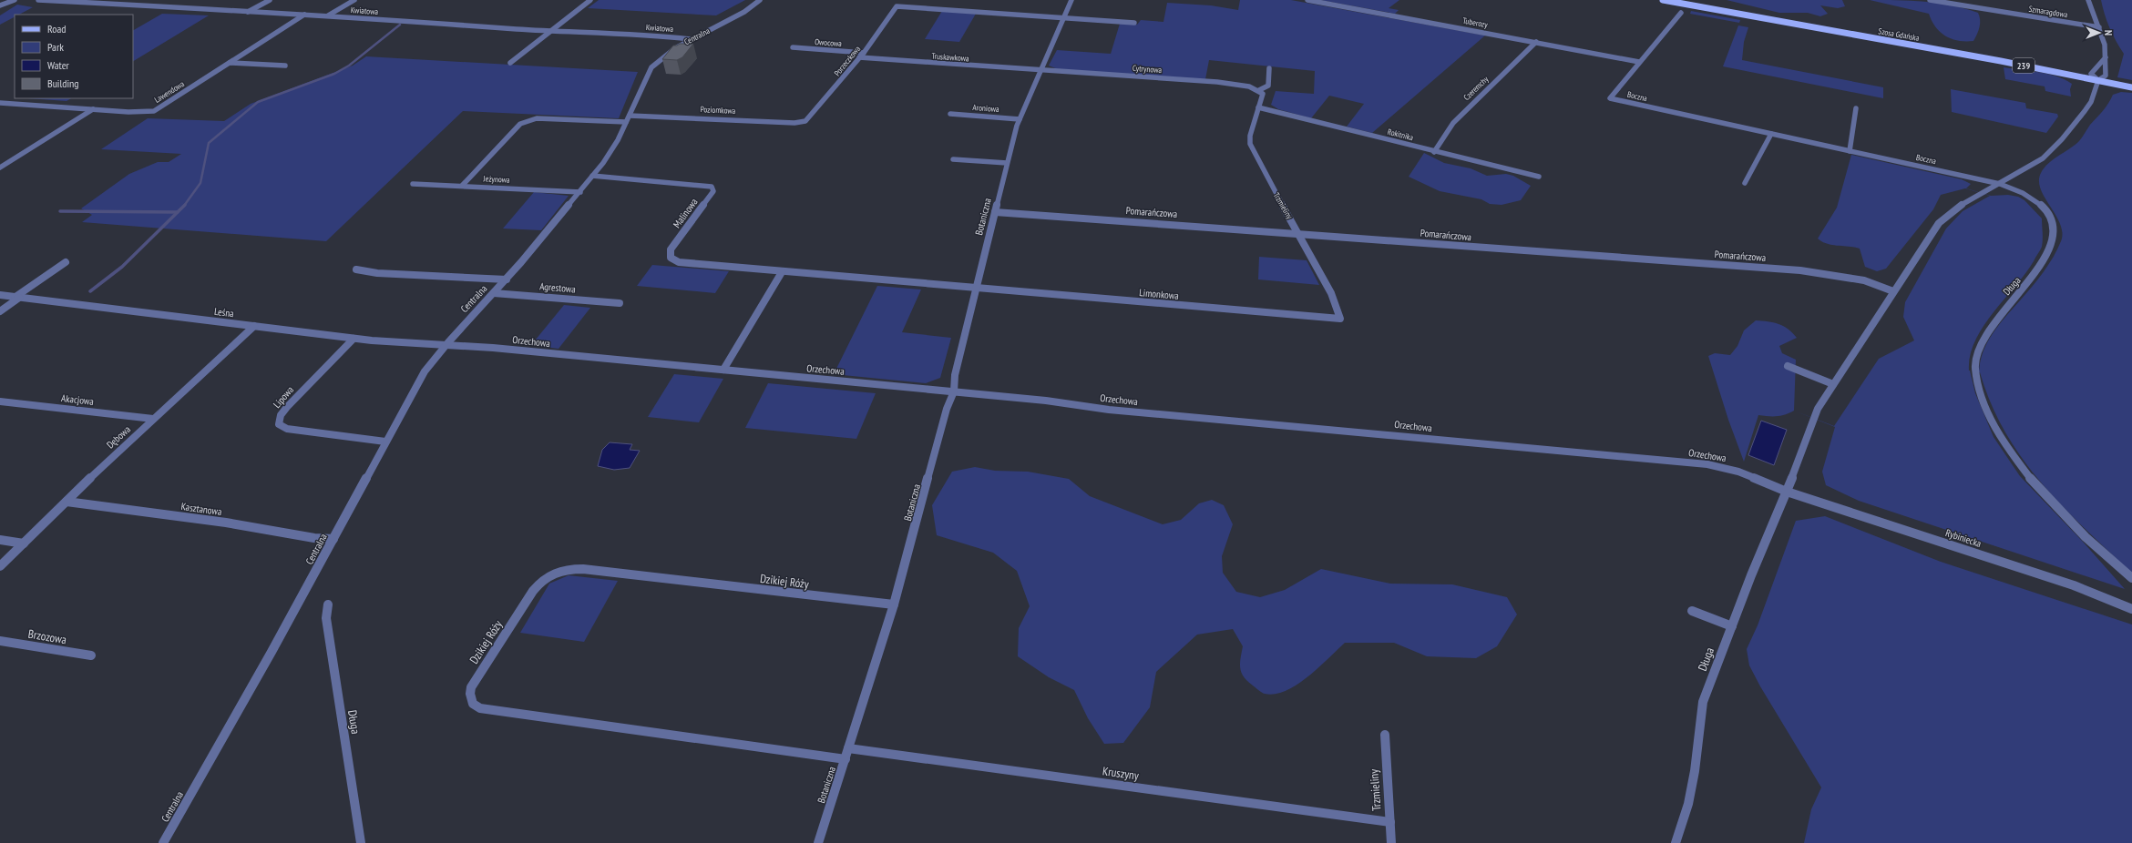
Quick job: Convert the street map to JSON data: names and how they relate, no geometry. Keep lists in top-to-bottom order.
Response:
{
  "streets": {
    "main road": ["Szosa Gdańska", "239"],
    "street": [
      "Kwiatowa",
      "Szmaragdowa",
      "Tuberozy",
      "Centralna",
      "Owocowa",
      "Truskawkowa",
      "Porzeczkowa",
      "Cytrynowa",
      "Czeremchy",
      "Lawendowa",
      "Boczna",
      "Aroniowa",
      "Poziomkowa",
      "Rokitnika",
      "Jeżynowa",
      "Trzmieliny",
      "Pomarańczowa",
      "Malinowa",
      "Botaniczna",
      "Długa",
      "Agrestowa",
      "Limonkowa",
      "Leśna",
      "Orzechowa",
      "Lipowa",
      "Akacjowa",
      "Dębowa",
      "Kasztanowa",
      "Rybiniecka",
      "Dzikiej Róży",
      "Brzozowa",
      "Kruszyny"
    ]
  },
  "crossings": [
    ["Kwiatowa", "Centralna"],
    ["Kwiatowa", "Lawendowa"],
    ["Tuberozy", "Czeremchy"],
    ["Tuberozy", "Boczna"],
    ["Centralna", "Poziomkowa"],
    ["Centralna", "Jeżynowa"],
    ["Centralna", "Malinowa"],
    ["Centralna", "Agrestowa"],
    ["Centralna", "Leśna"],
    ["Centralna", "Orzechowa"],
    ["Centralna", "Lipowa"],
    ["Centralna", "Kasztanowa"],
    ["Owocowa", "Porzeczkowa"],
    ["Truskawkowa", "Porzeczkowa"],
    ["Truskawkowa", "Cytrynowa"],
    ["Truskawkowa", "Botaniczna"],
    ["Porzeczkowa", "Poziomkowa"],
    ["Porzeczkowa", "Botaniczna"],
    ["Cytrynowa", "Trzmieliny"],
    ["Cytrynowa", "Botaniczna"],
    ["Czeremchy", "Rokitnika"],
    ["Boczna", "Długa"],
    ["Aroniowa", "Botaniczna"],
    ["Rokitnika", "Trzmieliny"],
    ["Trzmieliny", "Pomarańczowa"],
    ["Trzmieliny", "Limonkowa"],
    ["Trzmieliny", "Kruszyny"],
    ["Pomarańczowa", "Botaniczna"],
    ["Pomarańczowa", "Długa"],
    ["Malinowa", "Botaniczna"],
    ["Malinowa", "Limonkowa"],
    ["Botaniczna", "Limonkowa"],
    ["Botaniczna", "Orzechowa"],
    ["Botaniczna", "Dzikiej Róży"],
    ["Botaniczna", "Kruszyny"],
    ["Długa", "Orzechowa"],
    ["Długa", "Rybiniecka"],
    ["Leśna", "Orzechowa"],
    ["Leśna", "Lipowa"],
    ["Leśna", "Dębowa"],
    ["Orzechowa", "Rybiniecka"],
    ["Akacjowa", "Dębowa"],
    ["Dębowa", "Kasztanowa"]
  ],
  "legend": [
    "Road",
    "Park",
    "Water",
    "Building"
  ],
  "north": "right"
}
